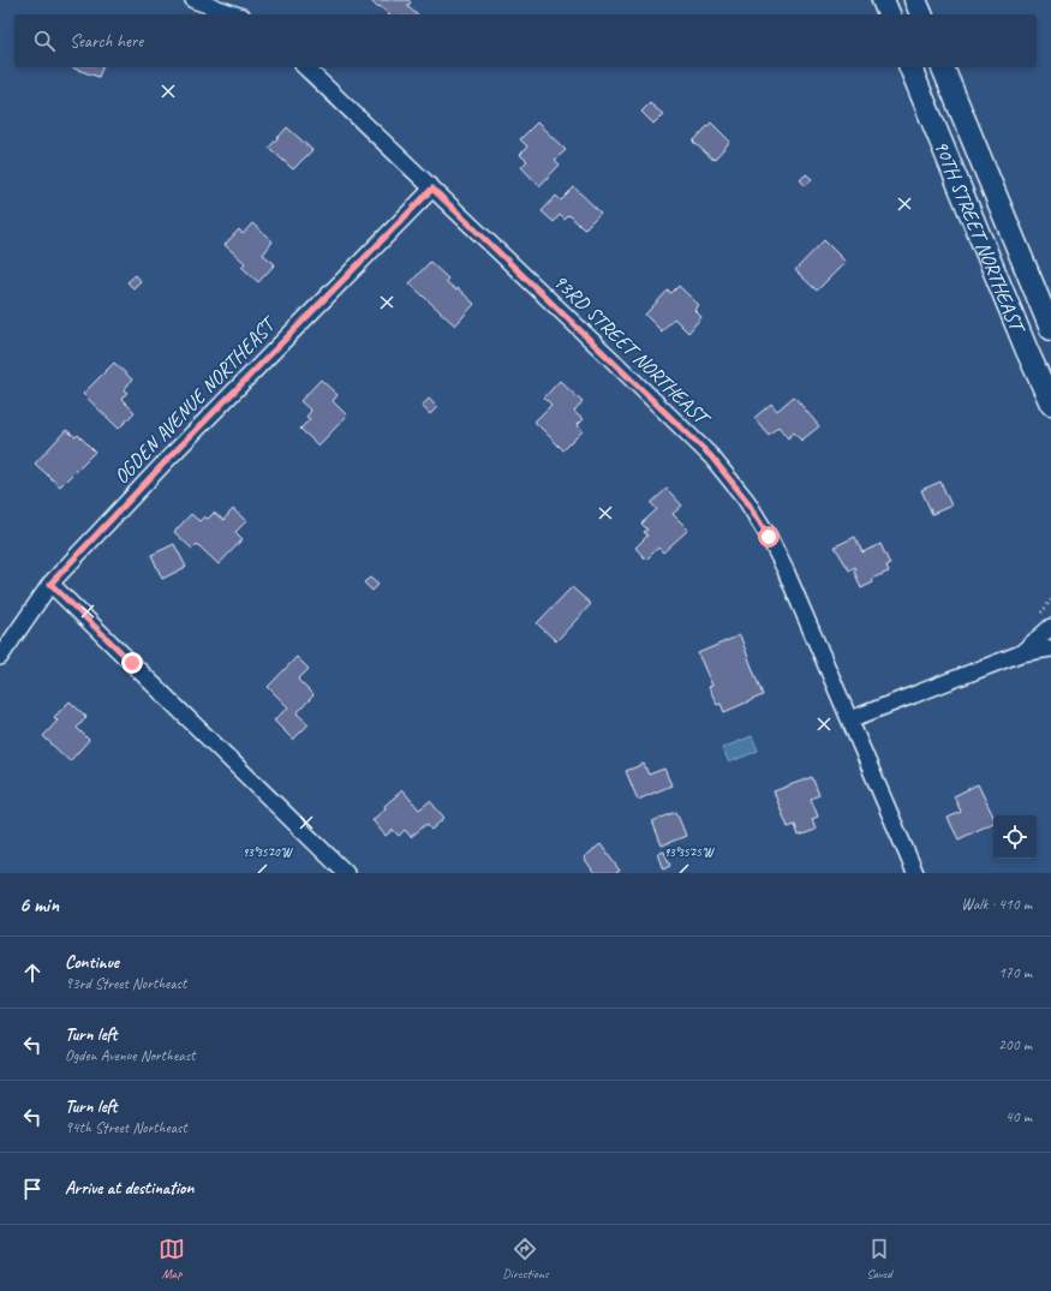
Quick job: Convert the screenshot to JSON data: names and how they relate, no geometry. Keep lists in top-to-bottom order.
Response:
{
  "streets": {
    "main road": ["90TH STREET NORTHEAST"],
    "street": ["93RD STREET NORTHEAST", "OGDEN AVENUE NORTHEAST"]
  },
  "crossings": [
    ["93RD STREET NORTHEAST", "OGDEN AVENUE NORTHEAST"]
  ],
  "page": {
    "search": "Search here",
    "heading": ["6 min", "Walk · 410 m"],
    "list": [
      ["Continue", "93rd Street Northeast", "170 m"],
      ["Turn left", "Ogden Avenue Northeast", "200 m"],
      ["Turn left", "94th Street Northeast", "40 m"],
      "Arrive at destination"
    ],
    "nav": ["Map", "Directions", "Saved"]
  },
  "coordinates": ["93°35'20\"W", "93°35'25\"W"]
}
